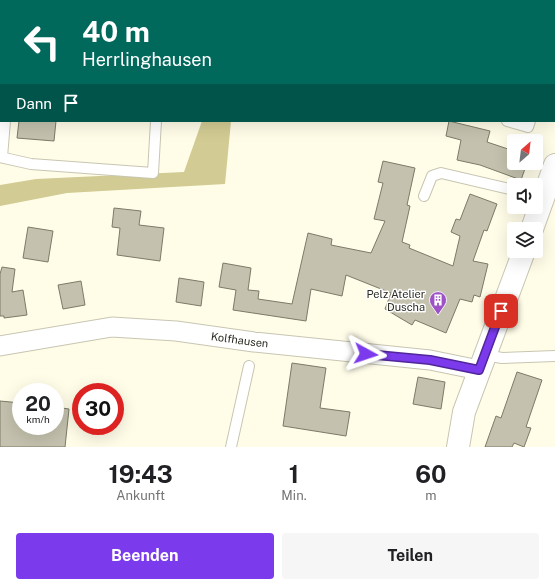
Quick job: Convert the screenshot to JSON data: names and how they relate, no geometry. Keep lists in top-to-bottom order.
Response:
{
  "streets": {
    "street": ["Kolfhausen"]
  },
  "places": {
    "building": ["Pelz Atelier Duscha"]
  },
  "north": "top right",
  "page": {
    "turn": ["40 m", "Herrlinghausen"],
    "then": "Dann",
    "speed": "20 km/h",
    "limit": "30",
    "eta": [
      "19:43",
      "Ankunft",
      "1",
      "Min.",
      "60",
      "m"
    ],
    "buttons": ["Beenden", "Teilen"]
  }
}
